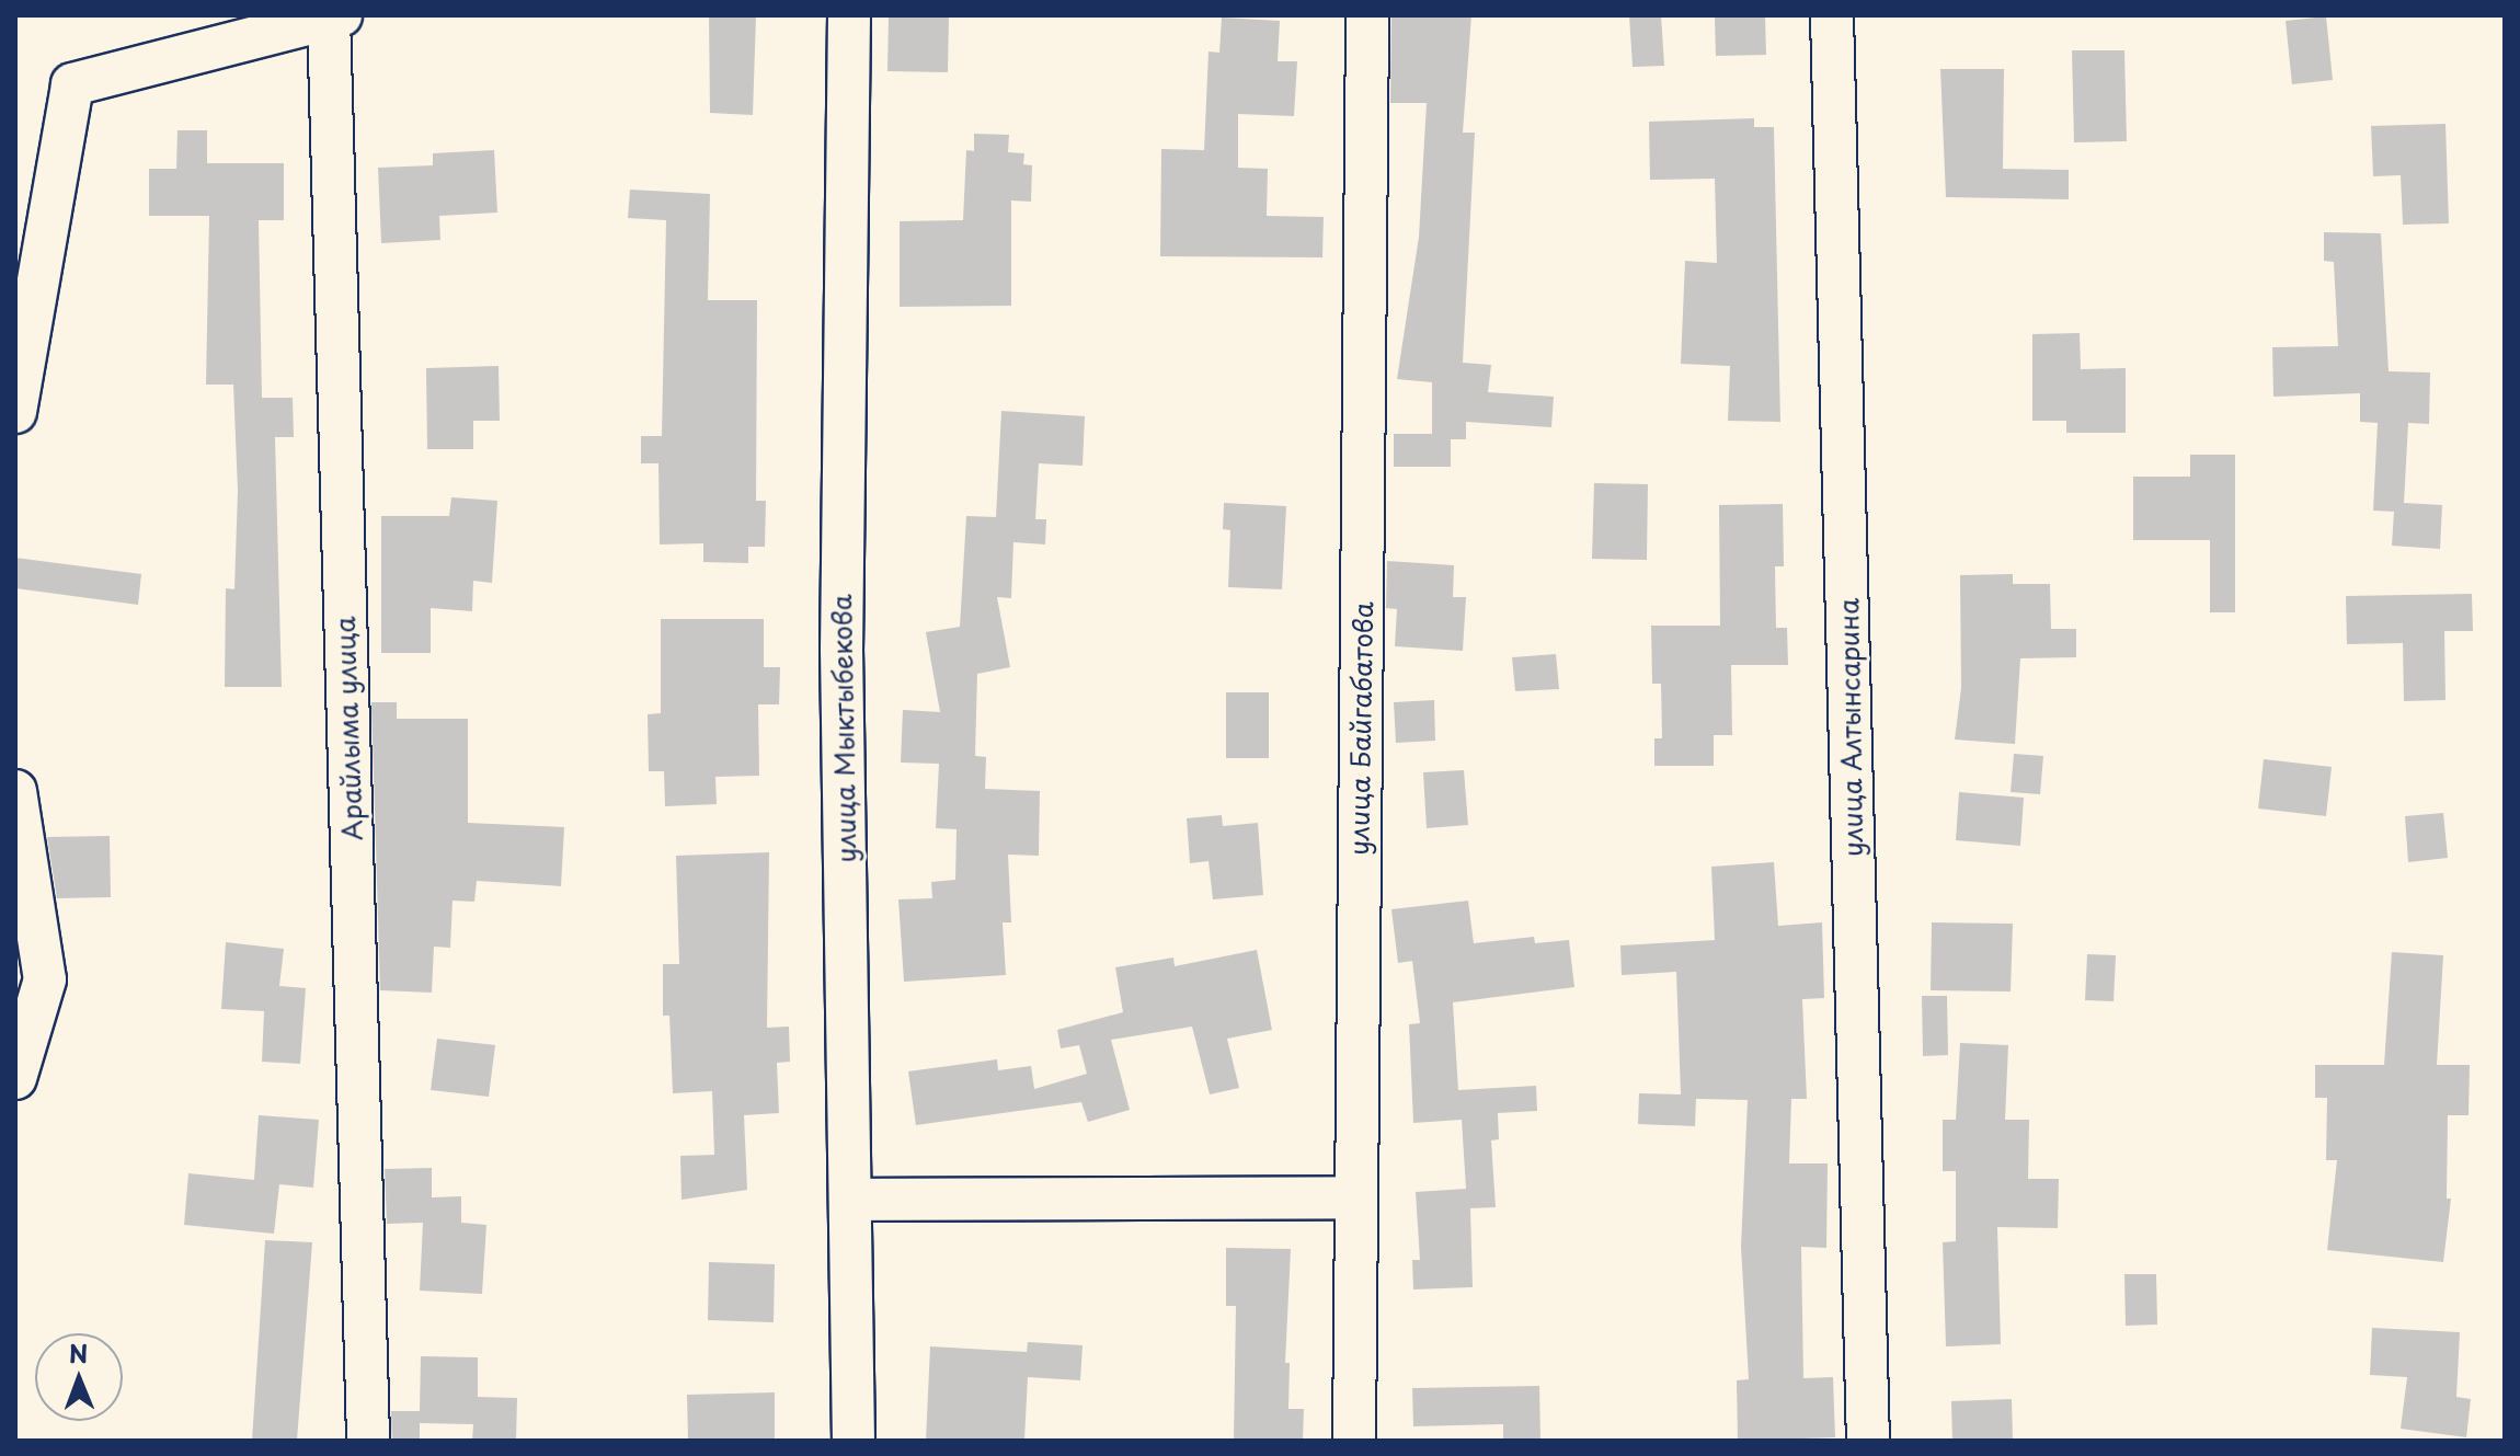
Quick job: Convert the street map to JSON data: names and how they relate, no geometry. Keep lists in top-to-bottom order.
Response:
{
  "streets": {
    "street": [
      "улица Алтынсарина",
      "Арайлыма улица",
      "улица Мыктыбекова",
      "улица Байгабатова"
    ]
  },
  "north": "top"
}
